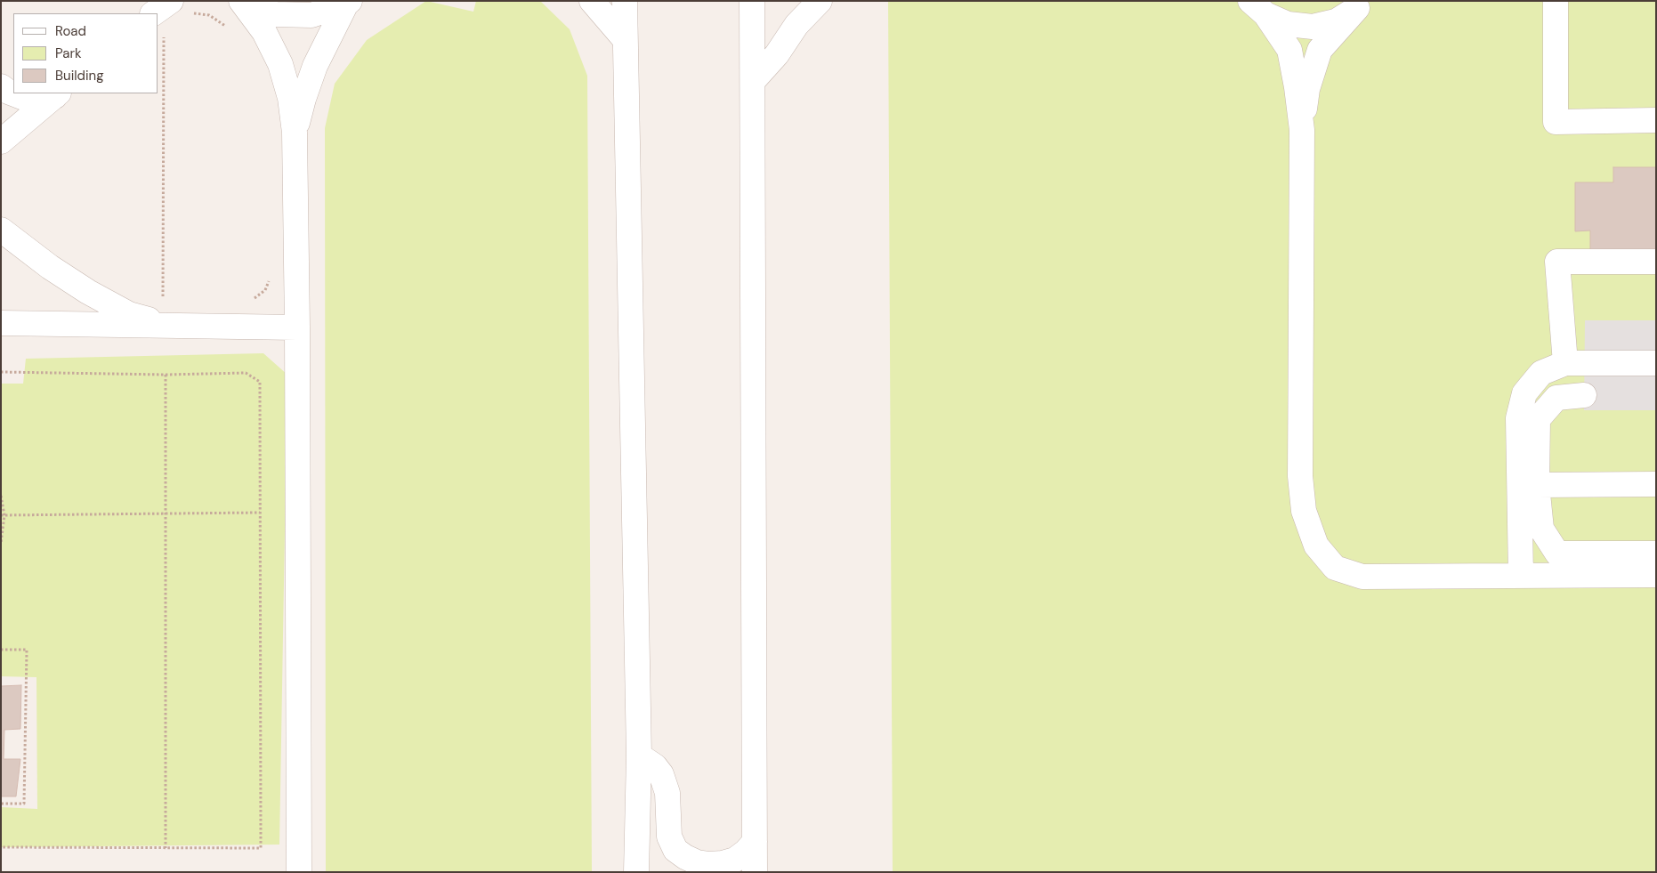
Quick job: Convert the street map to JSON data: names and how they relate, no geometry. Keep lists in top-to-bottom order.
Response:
{
  "legend": ["Road", "Park", "Building"]
}
